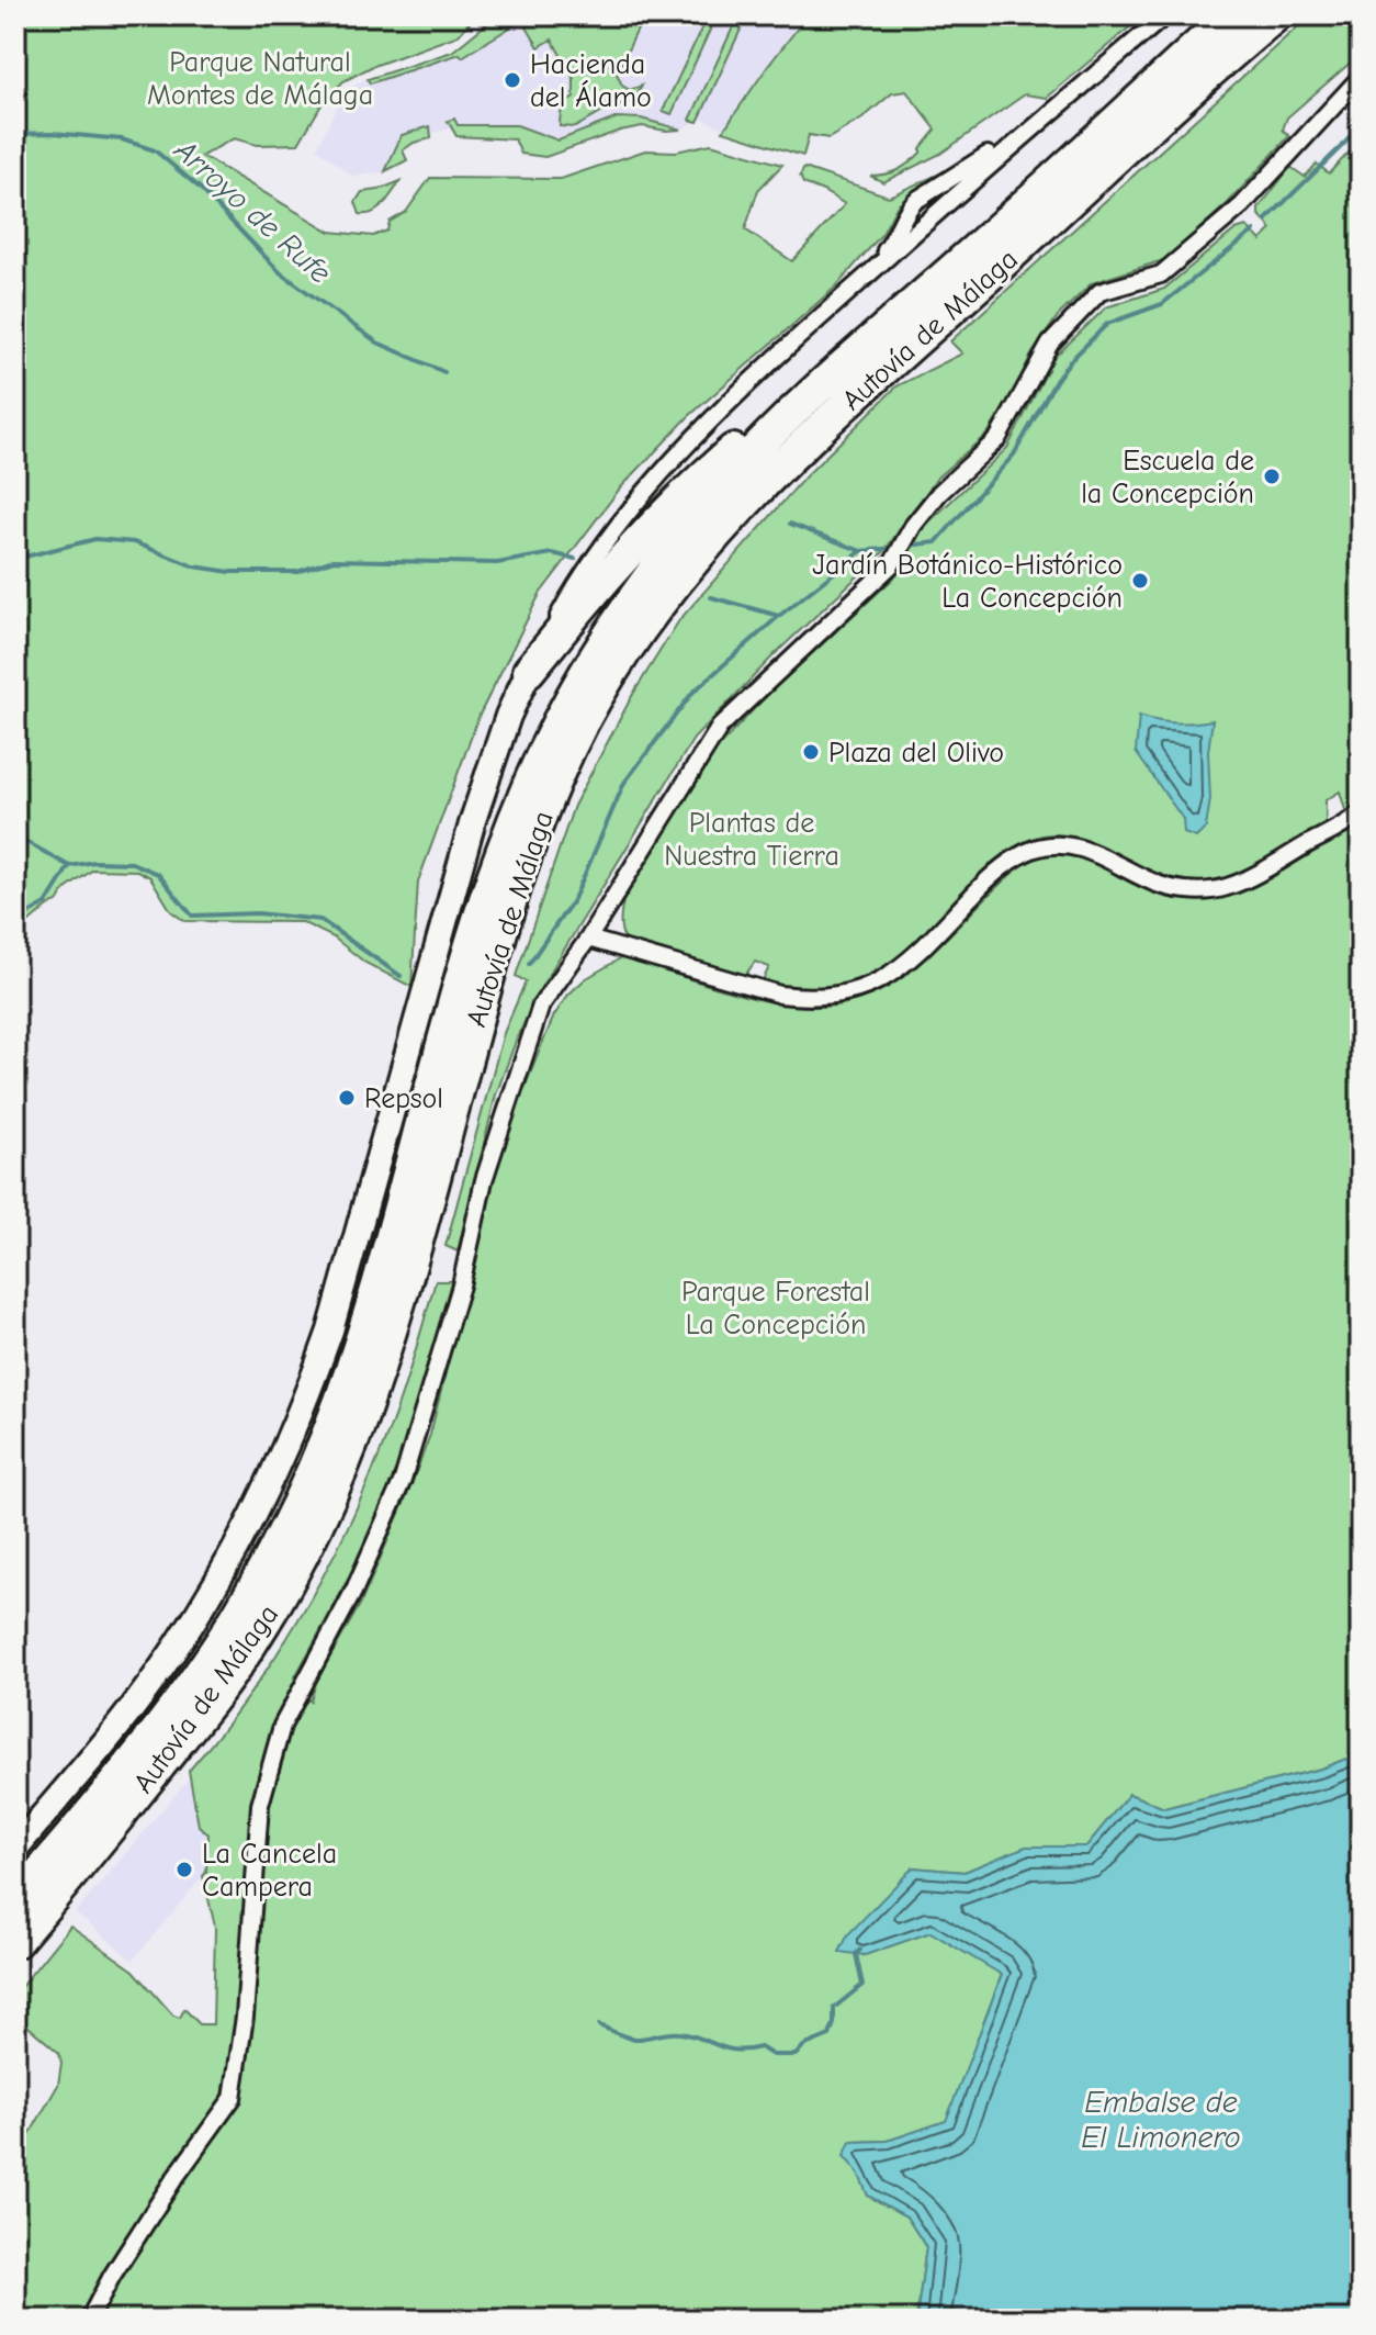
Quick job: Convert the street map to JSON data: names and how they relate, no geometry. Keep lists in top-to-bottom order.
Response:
{
  "streets": {
    "highway": ["Autovía de Málaga"]
  },
  "water": ["Arroyo de Rufe", "Embalse de El Limonero"],
  "parks": ["Parque Natural Montes de Málaga", "Plantas de Nuestra Tierra", "Parque Forestal La Concepción"],
  "places": [
    "Hacienda del Álamo",
    "Escuela de la Concepción",
    "Jardín Botánico-Histórico La Concepción",
    "Plaza del Olivo",
    "Repsol",
    "La Cancela Campera"
  ]
}
